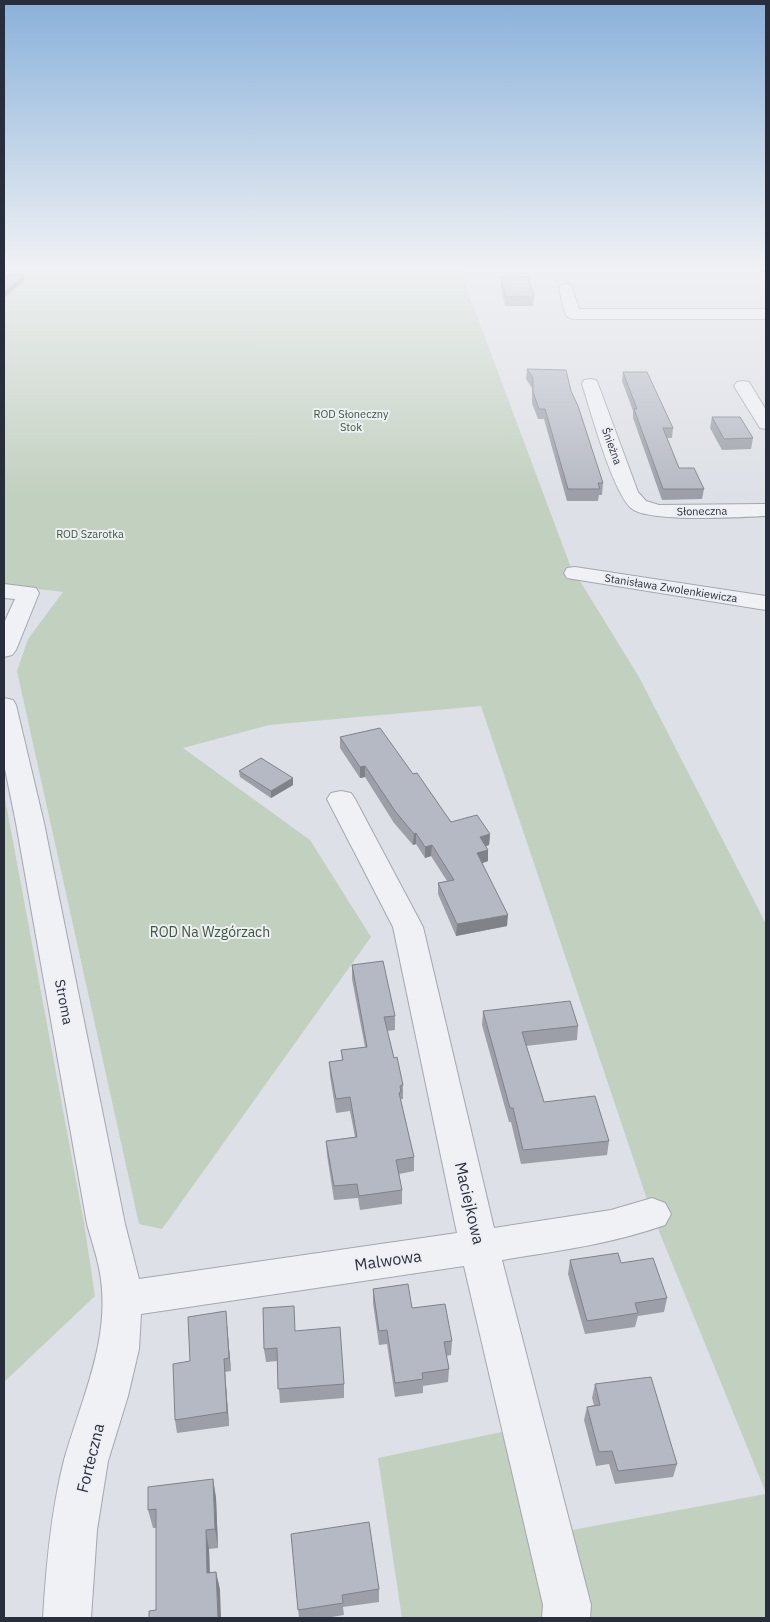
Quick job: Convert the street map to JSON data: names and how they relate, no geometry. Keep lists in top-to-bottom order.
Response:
{
  "streets": {
    "street": [
      "Śnieżna",
      "Słoneczna",
      "Stanisława Zwolenkiewicza",
      "Stroma",
      "Maciejkowa",
      "Malwowa",
      "Forteczna"
    ]
  },
  "crossings": [
    ["Śnieżna", "Słoneczna"],
    ["Stroma", "Malwowa"],
    ["Stroma", "Forteczna"],
    ["Maciejkowa", "Malwowa"],
    ["Malwowa", "Forteczna"]
  ],
  "parks": ["ROD Słoneczny Stok", "ROD Szarotka", "ROD Na Wzgórzach"]
}
